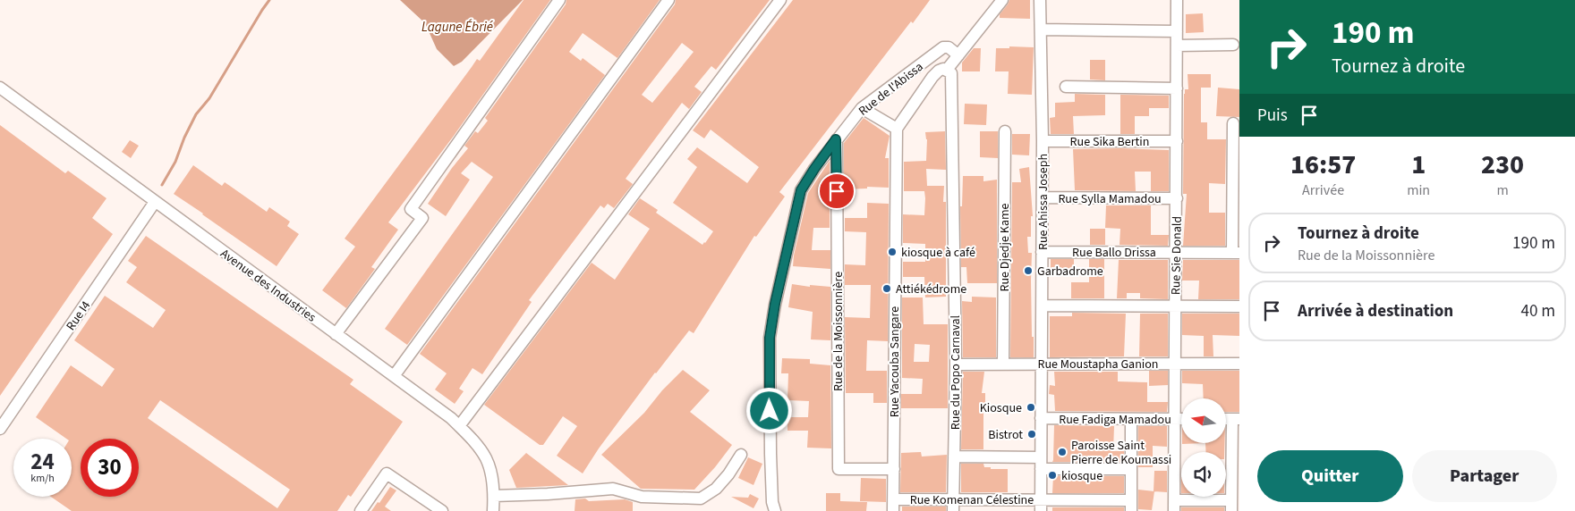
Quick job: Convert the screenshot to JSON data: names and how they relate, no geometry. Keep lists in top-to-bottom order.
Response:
{
  "streets": {
    "street": [
      "Rue de l'Abissa",
      "Rue Sika Bertin",
      "Rue Sylla Mamadou",
      "Rue Ahissa Joseph",
      "Rue Djedje Kame",
      "Rue Ballo Drissa",
      "Rue Sie Donald",
      "Avenue des Industries",
      "Rue I4",
      "Rue de la Moissonnière",
      "Rue Yacouba Sangare",
      "Rue Moustapha Ganion",
      "Rue du Popo Carnaval",
      "Rue Fadiga Mamadou",
      "Rue Komenan Célestine"
    ]
  },
  "crossings": [
    ["Rue de l'Abissa", "Rue de la Moissonnière"],
    ["Rue Sika Bertin", "Rue Ahissa Joseph"],
    ["Rue Sika Bertin", "Rue Sie Donald"],
    ["Rue Sylla Mamadou", "Rue Ahissa Joseph"],
    ["Rue Sylla Mamadou", "Rue Sie Donald"],
    ["Rue Ahissa Joseph", "Rue Ballo Drissa"],
    ["Rue Ahissa Joseph", "Rue Moustapha Ganion"],
    ["Rue Ahissa Joseph", "Rue Fadiga Mamadou"],
    ["Rue Ahissa Joseph", "Rue Komenan Célestine"],
    ["Rue Djedje Kame", "Rue Moustapha Ganion"],
    ["Rue Ballo Drissa", "Rue Sie Donald"],
    ["Rue Sie Donald", "Rue Moustapha Ganion"],
    ["Rue Sie Donald", "Rue Fadiga Mamadou"],
    ["Avenue des Industries", "Rue I4"],
    ["Rue de la Moissonnière", "Rue Yacouba Sangare"],
    ["Rue Yacouba Sangare", "Rue Komenan Célestine"],
    ["Rue Moustapha Ganion", "Rue du Popo Carnaval"],
    ["Rue du Popo Carnaval", "Rue Komenan Célestine"]
  ],
  "water": ["Lagune Ébrié"],
  "places": [
    "kiosque à café",
    "Garbadrome",
    "Attiékédrome",
    "Kiosque",
    "Bistrot",
    "Paroisse Saint Pierre de Koumassi",
    "kiosque"
  ],
  "north": "left",
  "page": {
    "turn": ["190 m", "Tournez à droite"],
    "then": "Puis",
    "eta": [
      "16:57",
      "Arrivée",
      "1",
      "min",
      "230",
      "m"
    ],
    "list": [
      {
        "name": "Tournez à droite",
        "note": "Rue de la Moissonnière",
        "value": "190 m"
      },
      {
        "name": "Arrivée à destination",
        "value": "40 m"
      }
    ],
    "speed": "24 km/h",
    "limit": "30",
    "buttons": ["Quitter", "Partager"]
  }
}
